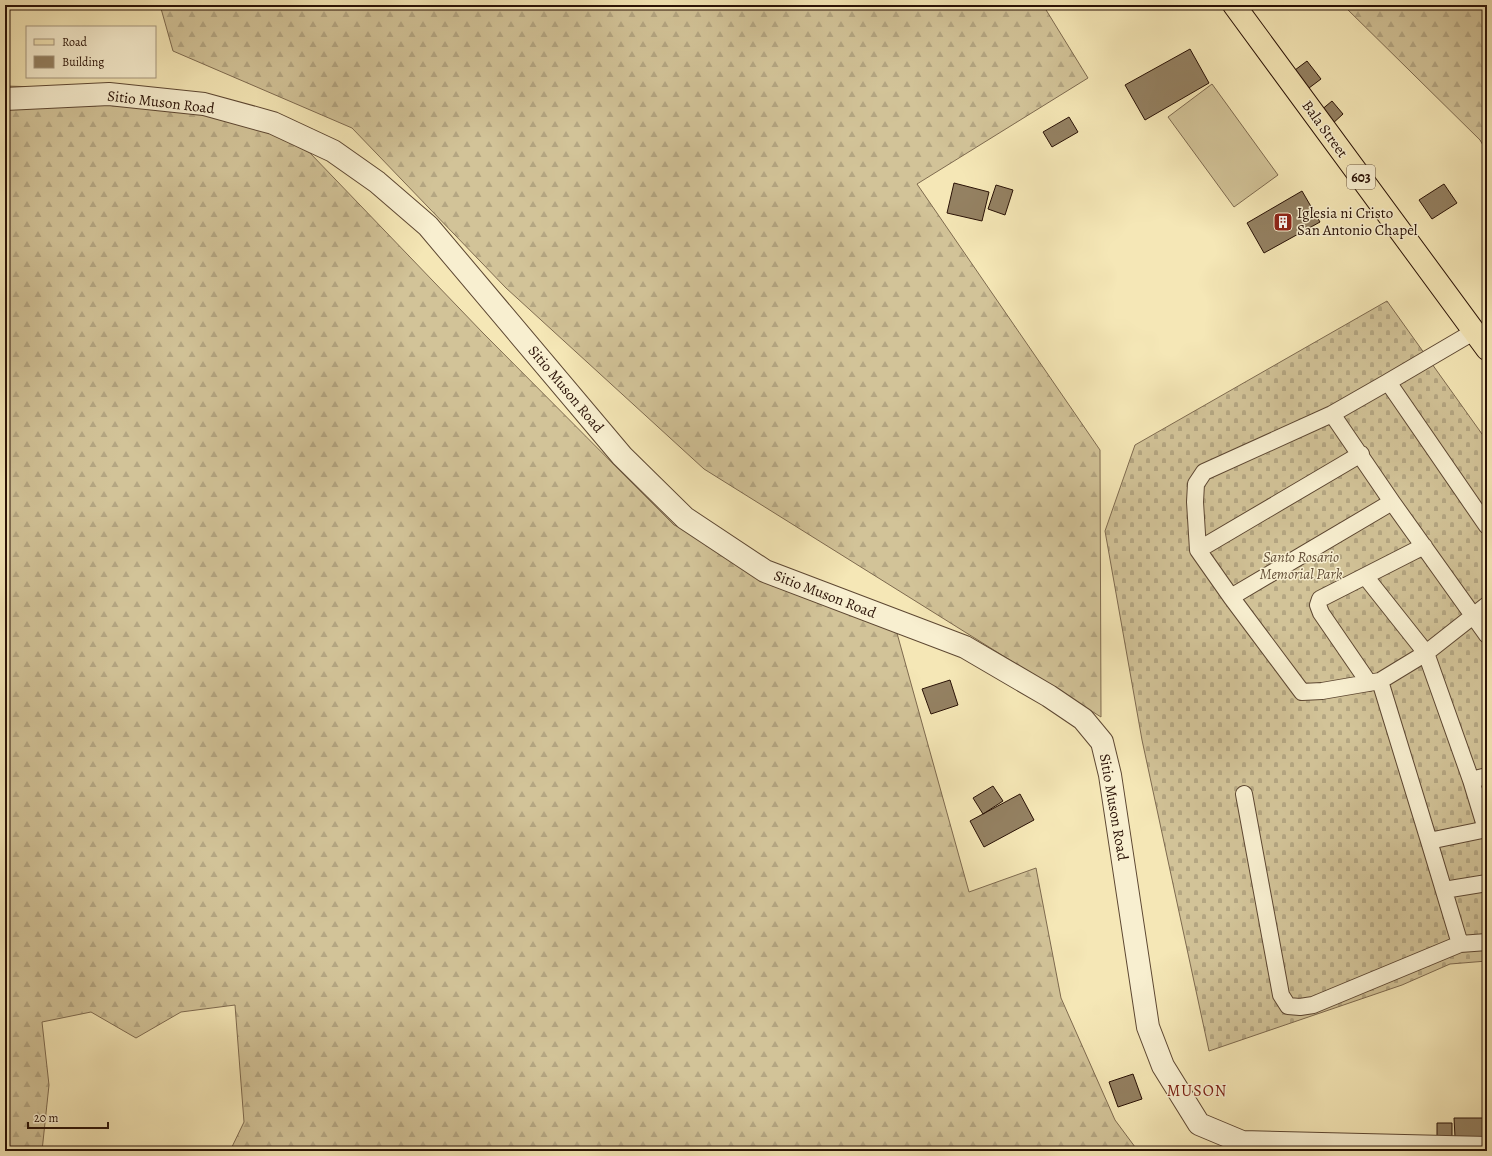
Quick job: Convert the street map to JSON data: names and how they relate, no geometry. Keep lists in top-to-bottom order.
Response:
{
  "streets": {
    "main road": ["Bala Street", "603"],
    "street": ["Sitio Muson Road"]
  },
  "districts": ["MUSON"],
  "parks": ["Santo Rosario Memorial Park"],
  "places": {
    "building": ["Iglesia ni Cristo San Antonio Chapel"]
  },
  "legend": ["Road", "Building"],
  "scale_bar": "20 m"
}
